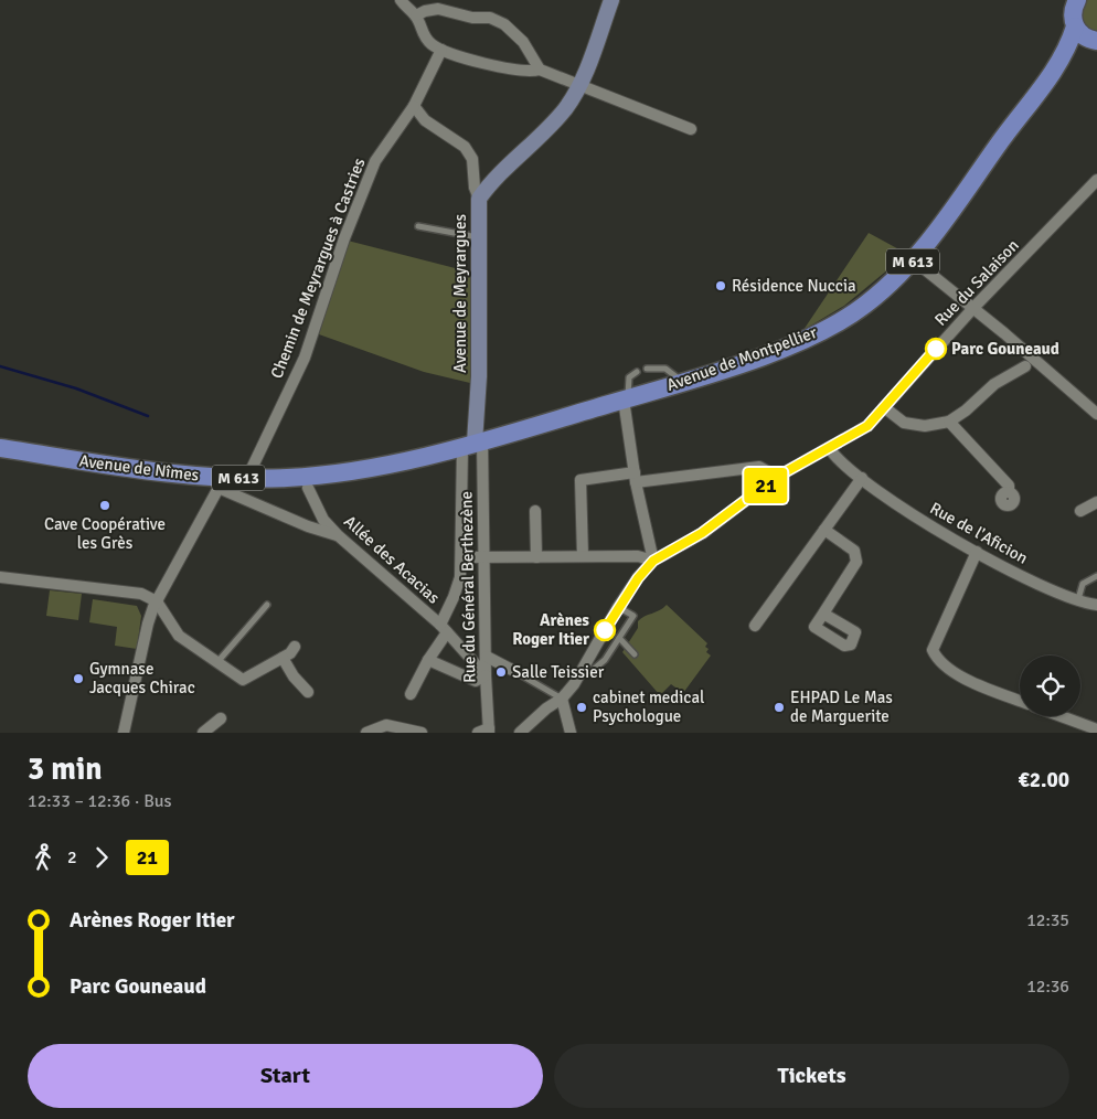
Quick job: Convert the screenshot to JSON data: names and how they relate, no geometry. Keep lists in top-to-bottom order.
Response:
{
  "streets": {
    "main road": ["M 613", "Avenue de Montpellier", "Avenue de Nîmes"],
    "street": [
      "Chemin de Meyrargues à Castries",
      "Rue du Salaison",
      "Avenue de Meyrargues",
      "Rue de l'Aficion",
      "Allée des Acacias",
      "Rue du Général Berthezène"
    ]
  },
  "crossings": [
    ["Chemin de Meyrargues à Castries", "Avenue de Nîmes"],
    ["Rue du Salaison", "Rue de l'Aficion"],
    ["Avenue de Meyrargues", "Avenue de Montpellier"],
    ["Avenue de Meyrargues", "Avenue de Nîmes"],
    ["Avenue de Meyrargues", "Rue du Général Berthezène"],
    ["Avenue de Montpellier", "Avenue de Nîmes"],
    ["Avenue de Montpellier", "Rue du Général Berthezène"],
    ["Avenue de Nîmes", "Rue du Général Berthezène"],
    ["Allée des Acacias", "Rue du Général Berthezène"]
  ],
  "places": [
    "Résidence Nuccia",
    "Parc Gouneaud",
    "Cave Coopérative les Grès",
    "Arènes Roger Itier",
    "Salle Teissier",
    "Gymnase Jacques Chirac",
    "cabinet medical Psychologue",
    "EHPAD Le Mas de Marguerite"
  ],
  "lines": ["bus line 21"],
  "page": {
    "on_map": "21",
    "heading": ["3 min", "12:33 – 12:36 · Bus", "€2.00"],
    "legs": ["2", "21"],
    "list": [
      {
        "name": "Arènes Roger Itier",
        "value": "12:35"
      },
      {
        "name": "Parc Gouneaud",
        "value": "12:36"
      }
    ],
    "buttons": ["Start", "Tickets"]
  }
}
